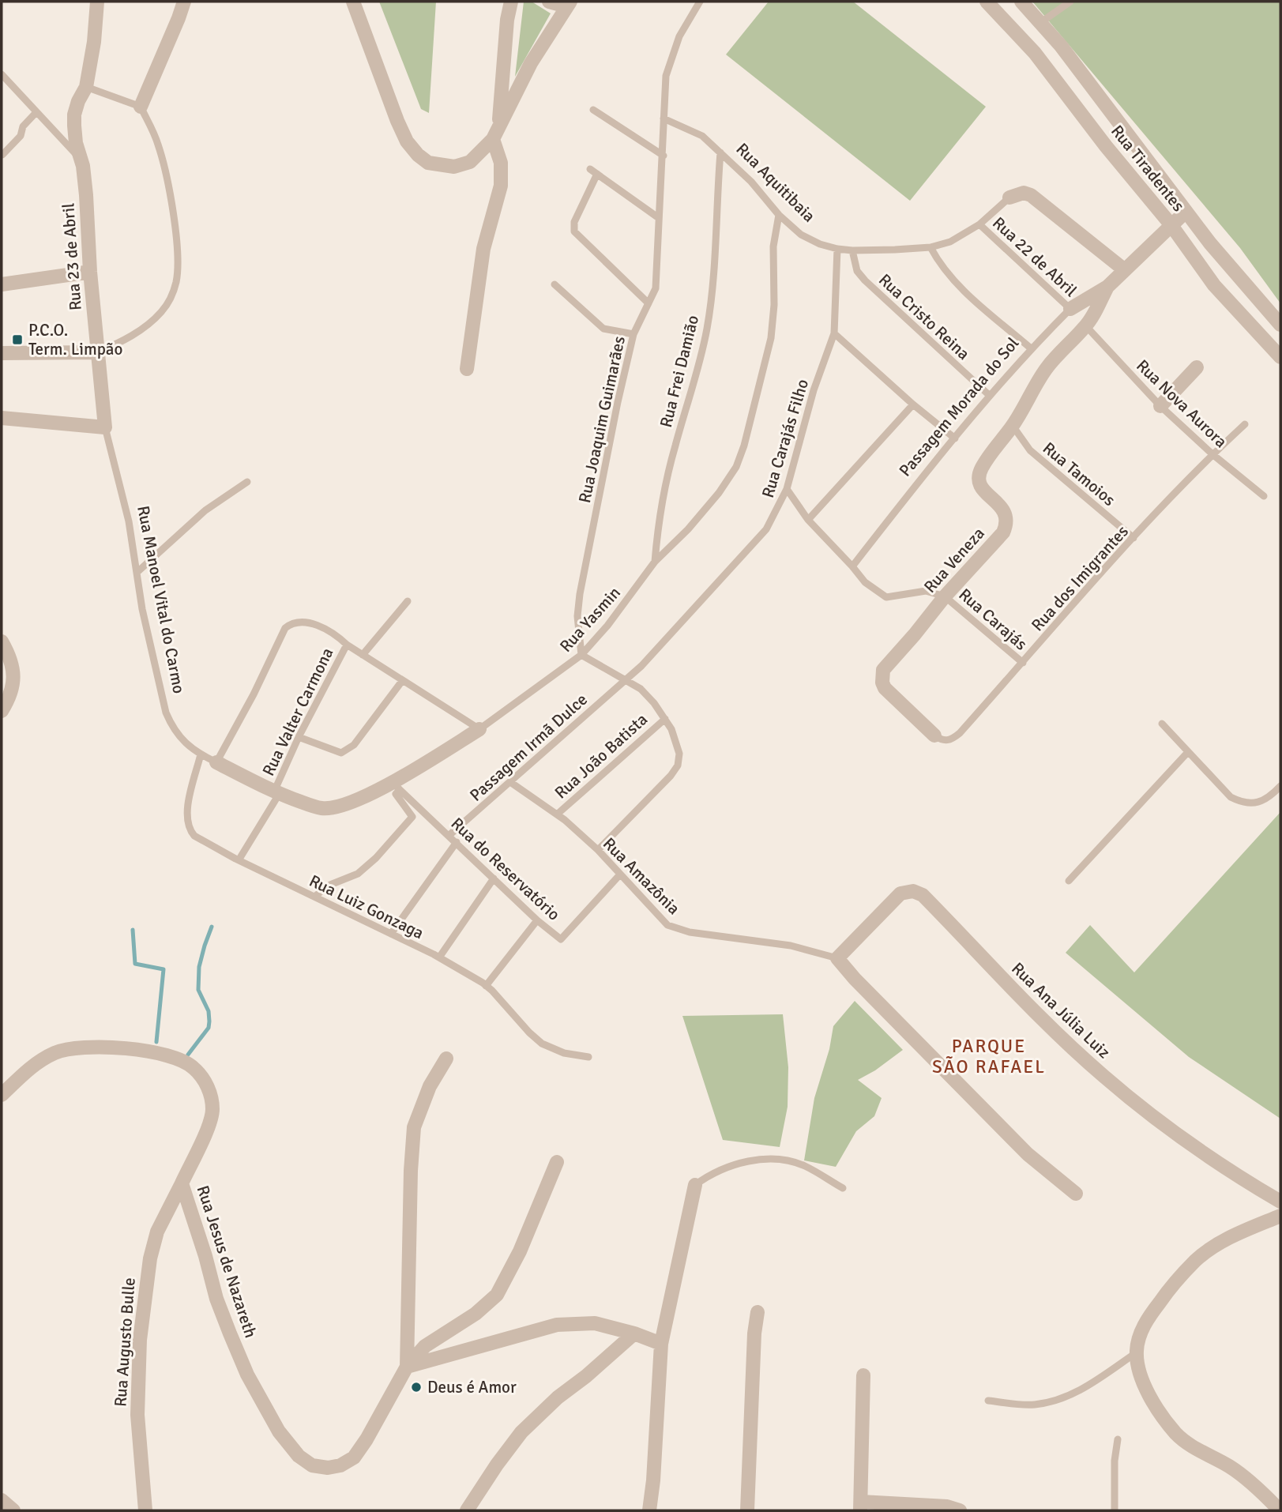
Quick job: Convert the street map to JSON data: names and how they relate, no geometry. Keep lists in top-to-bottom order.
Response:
{
  "streets": {
    "street": [
      "Rua Tiradentes",
      "Rua Aquitibaia",
      "Rua 23 de Abril",
      "Passagem Morada do Sol",
      "Rua Veneza",
      "Rua Manoel Vital do Carmo",
      "Rua Ana Júlia Luiz",
      "Rua Jesus de Nazareth",
      "Rua Augusto Bulle"
    ],
    "lane": [
      "Rua 22 de Abril",
      "Rua Cristo Reina",
      "Rua Frei Damião",
      "Rua Nova Aurora",
      "Rua Joaquim Guimarães",
      "Rua Carajás Filho",
      "Rua Tamoios",
      "Rua dos Imigrantes",
      "Rua Yasmin",
      "Rua Carajás",
      "Rua Valter Carmona",
      "Passagem Irmã Dulce",
      "Rua João Batista",
      "Rua do Reservatório",
      "Rua Amazônia",
      "Rua Luiz Gonzaga"
    ]
  },
  "crossings": [
    ["Rua Tiradentes", "Passagem Morada do Sol"],
    ["Rua Aquitibaia", "Rua 22 de Abril"],
    ["Rua Aquitibaia", "Rua Cristo Reina"],
    ["Rua Aquitibaia", "Rua Frei Damião"],
    ["Rua Aquitibaia", "Passagem Morada do Sol"],
    ["Rua Aquitibaia", "Rua Joaquim Guimarães"],
    ["Rua Aquitibaia", "Rua Carajás Filho"],
    ["Rua Aquitibaia", "Rua Yasmin"],
    ["Rua 23 de Abril", "Rua Manoel Vital do Carmo"],
    ["Rua 22 de Abril", "Passagem Morada do Sol"],
    ["Rua Cristo Reina", "Passagem Morada do Sol"],
    ["Rua Frei Damião", "Rua Yasmin"],
    ["Rua Nova Aurora", "Passagem Morada do Sol"],
    ["Rua Nova Aurora", "Rua dos Imigrantes"],
    ["Passagem Morada do Sol", "Rua Tamoios"],
    ["Passagem Morada do Sol", "Rua Veneza"],
    ["Rua Joaquim Guimarães", "Rua Yasmin"],
    ["Rua Carajás Filho", "Passagem Irmã Dulce"],
    ["Rua Tamoios", "Rua Veneza"],
    ["Rua Tamoios", "Rua dos Imigrantes"],
    ["Rua Veneza", "Rua dos Imigrantes"],
    ["Rua Veneza", "Rua Carajás"],
    ["Rua dos Imigrantes", "Rua Carajás"],
    ["Rua Manoel Vital do Carmo", "Rua Yasmin"],
    ["Rua Manoel Vital do Carmo", "Rua Valter Carmona"],
    ["Rua Manoel Vital do Carmo", "Rua do Reservatório"],
    ["Rua Manoel Vital do Carmo", "Rua Luiz Gonzaga"],
    ["Rua Valter Carmona", "Rua Luiz Gonzaga"],
    ["Passagem Irmã Dulce", "Rua do Reservatório"],
    ["Passagem Irmã Dulce", "Rua Amazônia"],
    ["Rua João Batista", "Rua Amazônia"],
    ["Rua do Reservatório", "Rua Amazônia"],
    ["Rua Amazônia", "Rua Ana Júlia Luiz"],
    ["Rua Jesus de Nazareth", "Rua Augusto Bulle"]
  ],
  "districts": ["PARQUE SÃO RAFAEL"],
  "places": {
    "transit": ["P.C.O. Term. Limpão"],
    "other": ["Deus é Amor"]
  }
}
